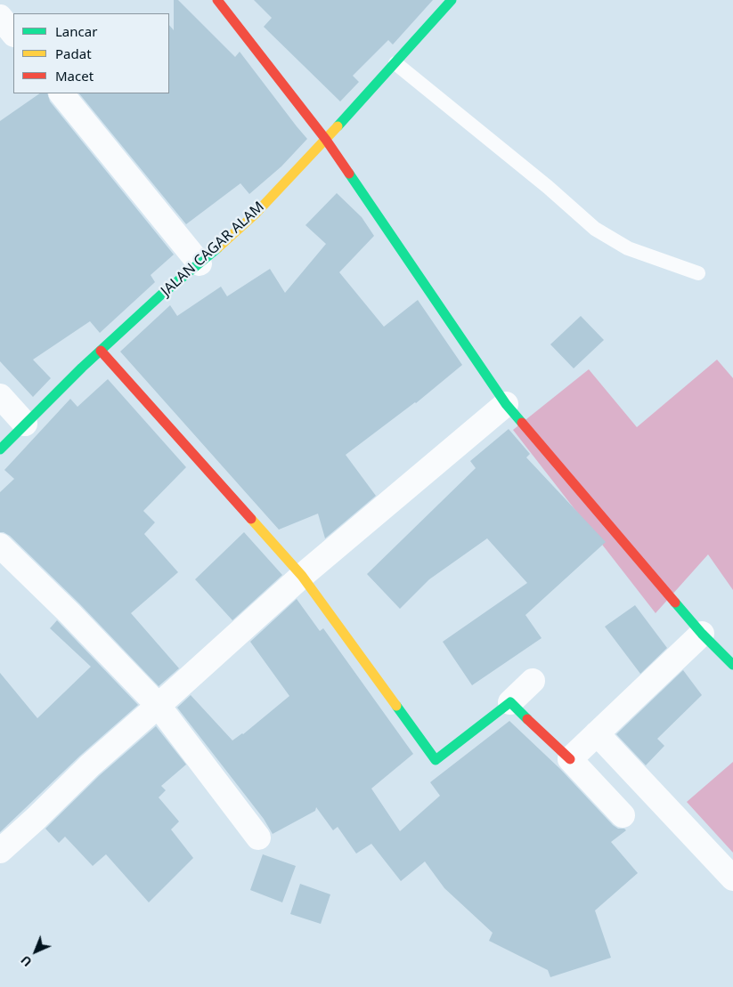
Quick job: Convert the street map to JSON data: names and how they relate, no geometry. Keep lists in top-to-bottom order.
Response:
{
  "streets": {
    "street": ["JALAN CAGAR ALAM"]
  },
  "legend": ["Lancar", "Padat", "Macet"],
  "north": "bottom left"
}
